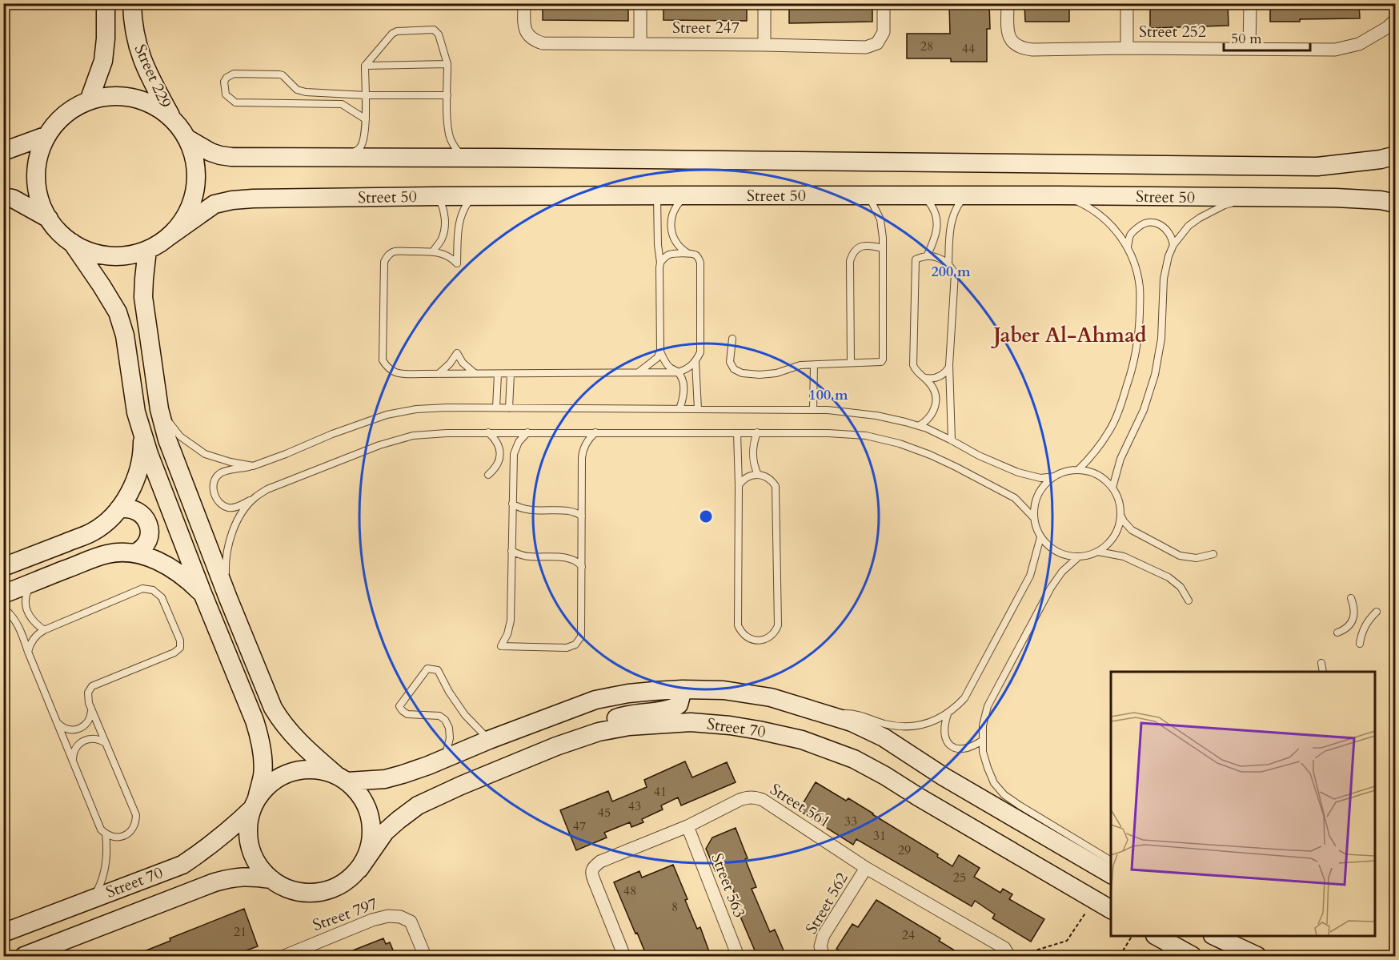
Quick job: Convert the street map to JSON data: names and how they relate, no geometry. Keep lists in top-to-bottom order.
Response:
{
  "streets": {
    "main road": ["Street 229", "Street 50", "Street 70"],
    "street": [
      "Street 247",
      "Street 252",
      "Street 561",
      "Street 563",
      "Street 562",
      "Street 797"
    ]
  },
  "crossings": [
    ["Street 229", "Street 50"],
    ["Street 561", "Street 563"],
    ["Street 561", "Street 562"]
  ],
  "districts": ["Jaber Al-Ahmad"],
  "house_numbers": [
    "28",
    "44",
    "41",
    "43",
    "45",
    "33",
    "47",
    "31",
    "29",
    "25",
    "48",
    "8",
    "21",
    "24"
  ],
  "scale_bar": "50 m",
  "rings": ["200 m", "100 m"]
}
